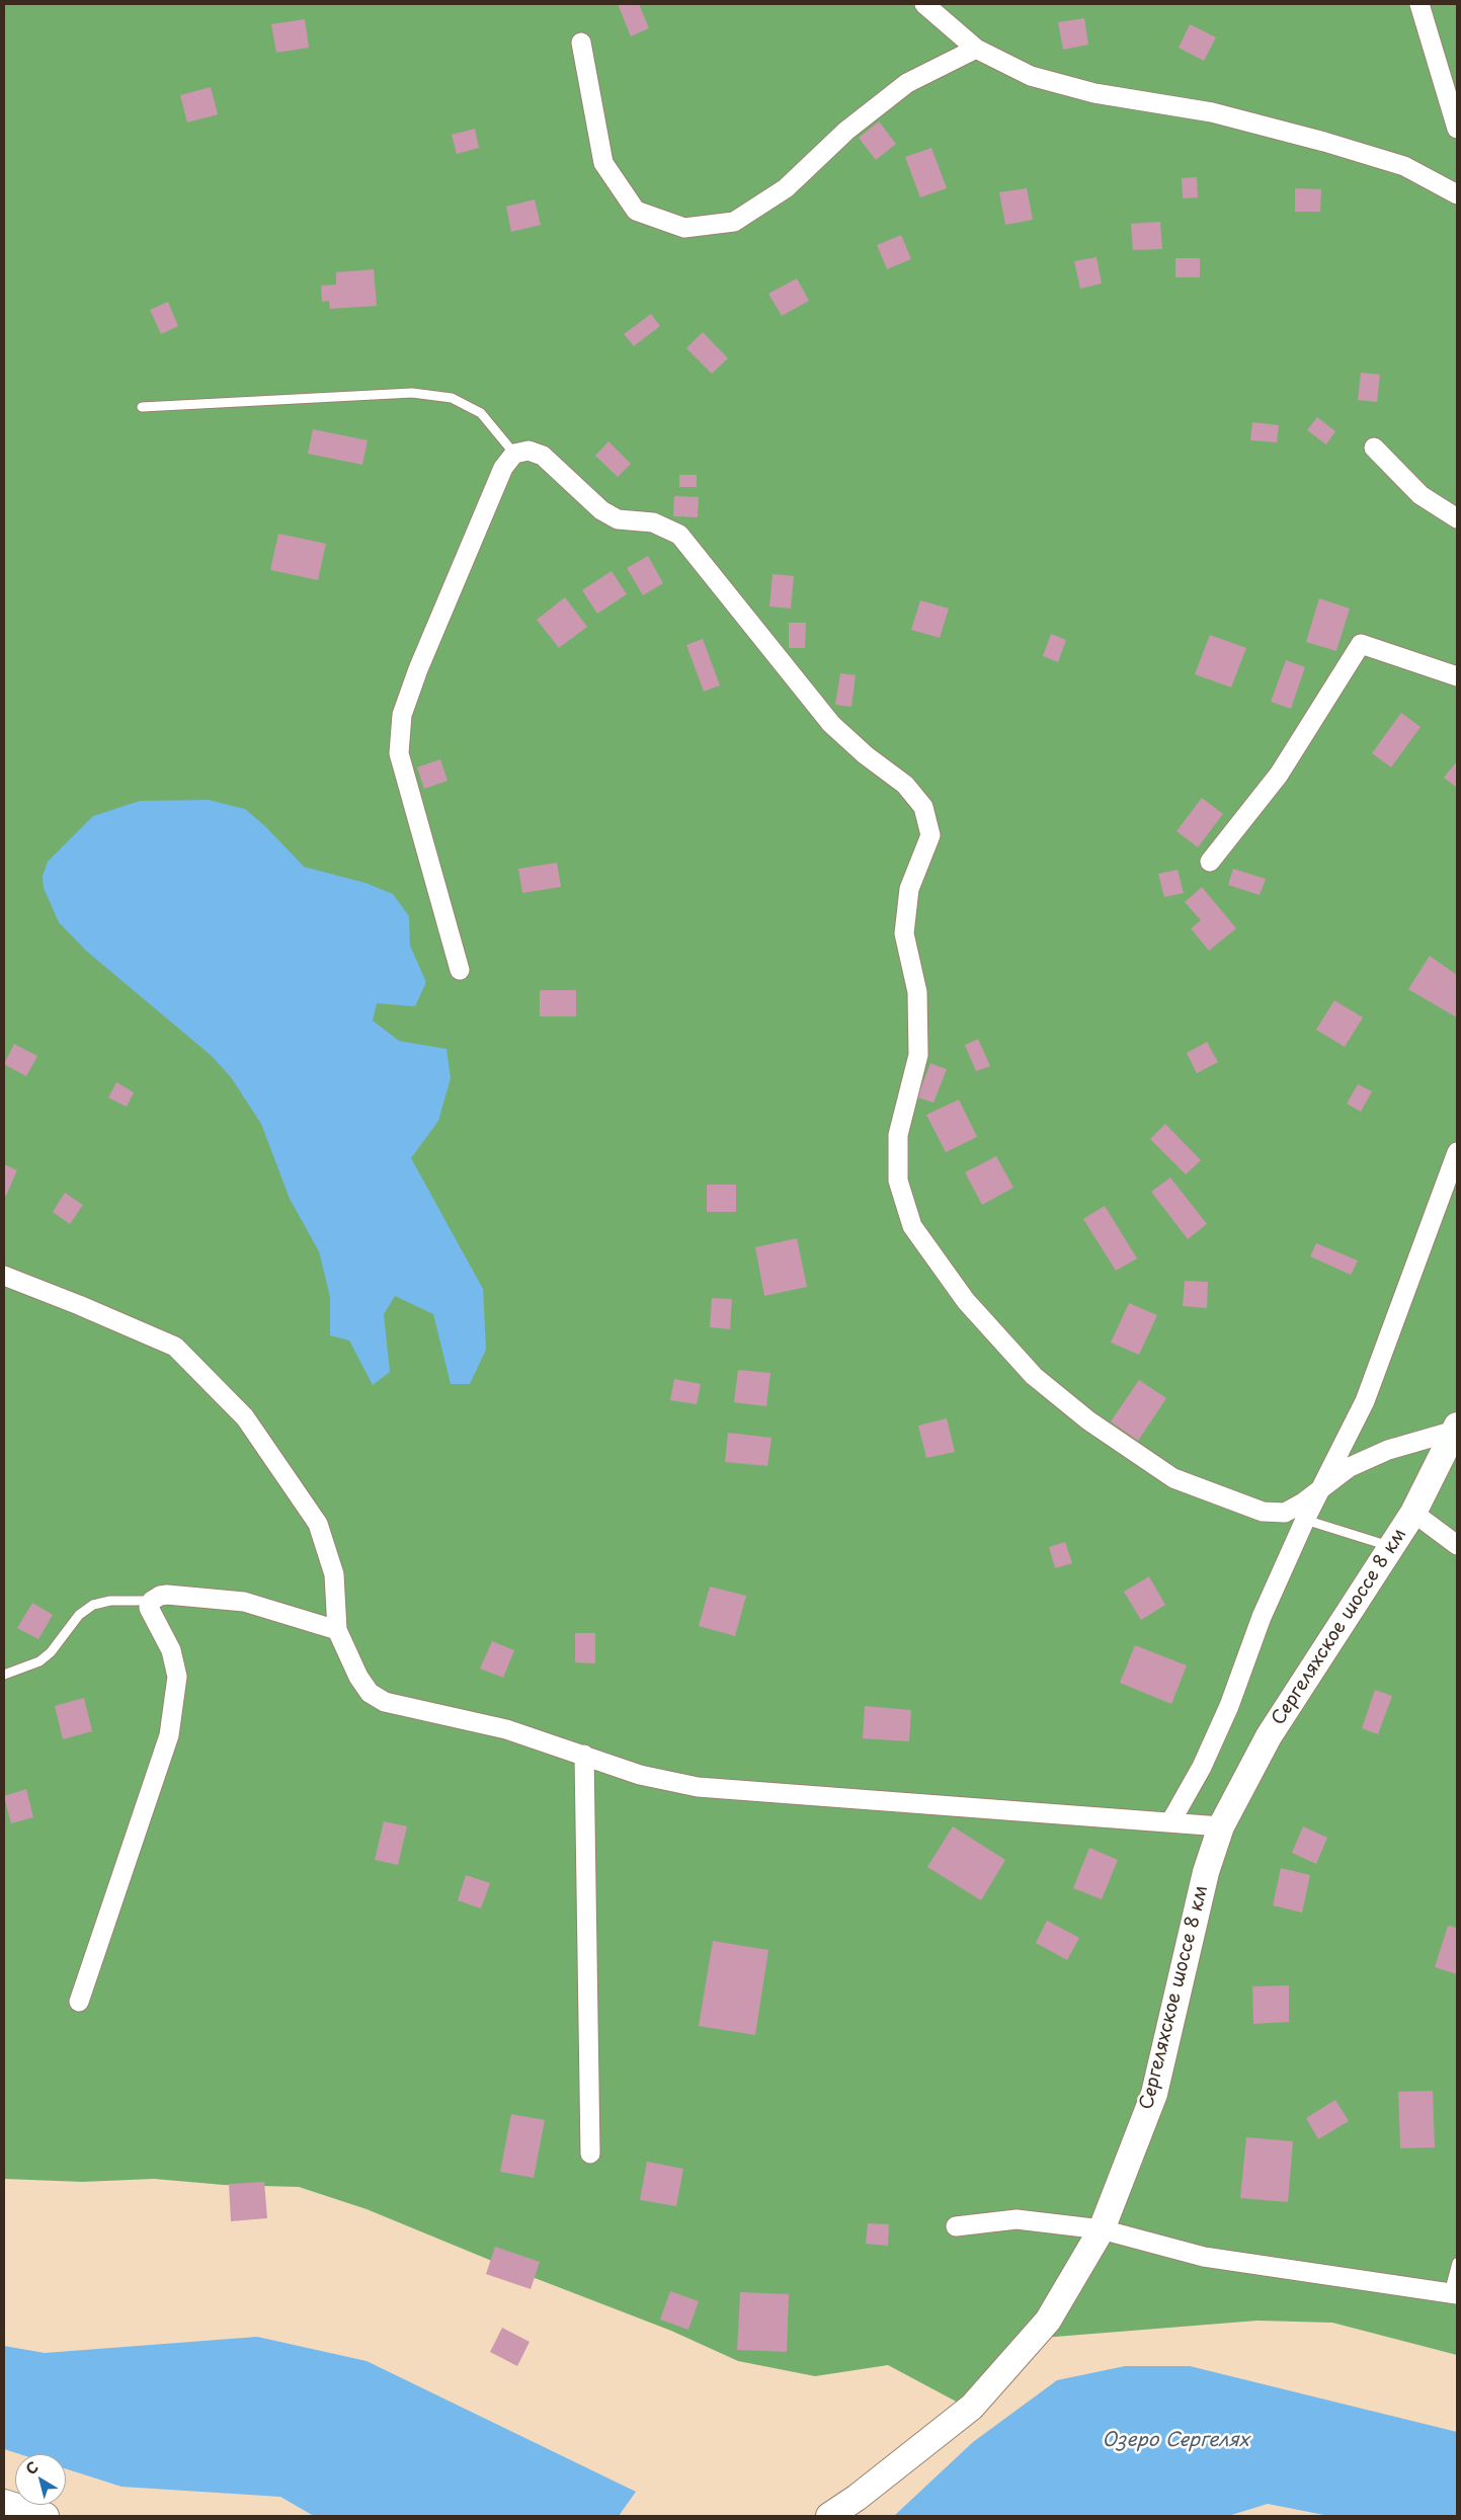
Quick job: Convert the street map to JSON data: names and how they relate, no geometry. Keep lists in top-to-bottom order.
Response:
{
  "streets": {
    "main road": ["Сергеляхское шоссе 8 км"]
  },
  "water": ["Озеро Сергелях"],
  "north": "top left"
}
